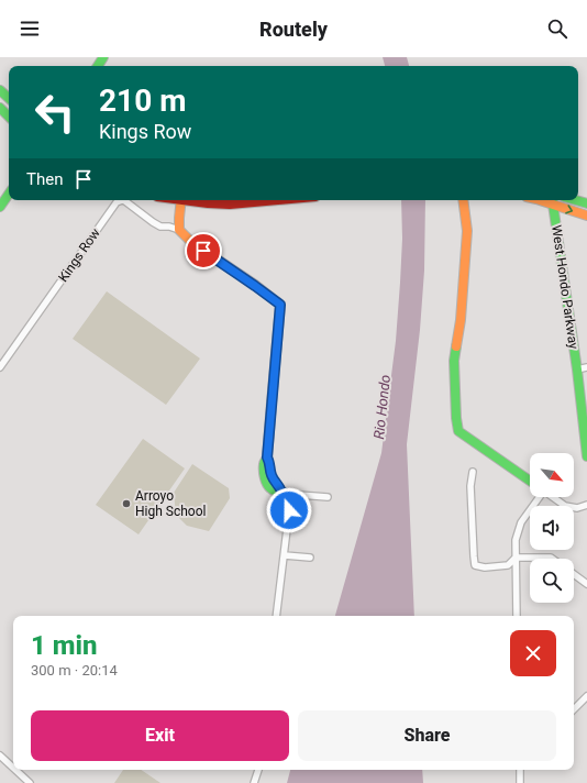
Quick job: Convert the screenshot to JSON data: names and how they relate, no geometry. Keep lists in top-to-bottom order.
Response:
{
  "streets": {
    "street": ["Kings Row", "West Hondo Parkway"]
  },
  "water": ["Rio Hondo"],
  "places": ["Arroyo High School"],
  "north": "bottom right",
  "page": {
    "header": "Routely",
    "turn": ["210 m", "Kings Row"],
    "then": "Then",
    "heading": ["1 min", "300 m · 20:14"],
    "buttons": ["Exit", "Share"]
  }
}
